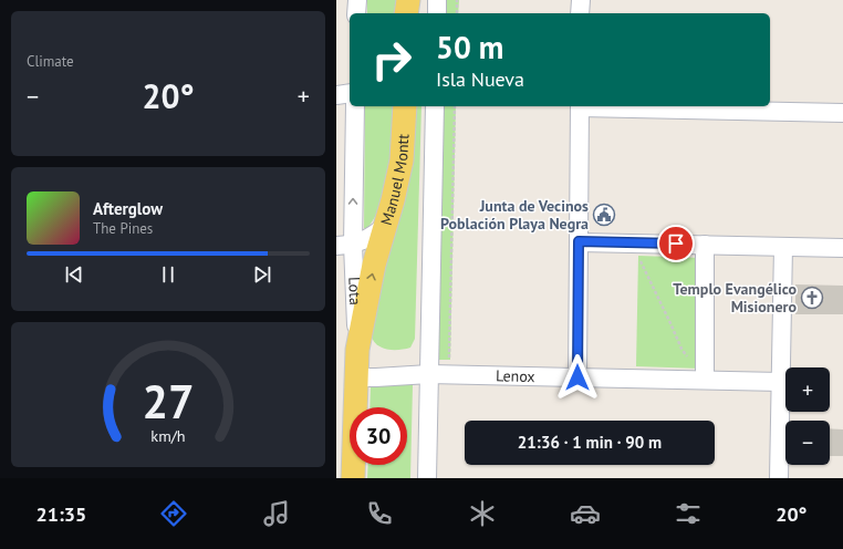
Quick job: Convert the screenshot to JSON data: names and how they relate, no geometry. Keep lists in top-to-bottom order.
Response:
{
  "streets": {
    "main road": ["Manuel Montt", "Lota"],
    "street": ["Lenox"]
  },
  "crossings": [
    ["Manuel Montt", "Lota"],
    ["Lota", "Lenox"]
  ],
  "places": {
    "public building": ["Junta de Vecinos Población Playa Negra"],
    "church": ["Templo Evangélico Misionero"]
  },
  "page": {
    "tile": "Climate",
    "turn": ["50 m", "Isla Nueva"],
    "heat": ["−", "20°", "+"],
    "song": ["Afterglow", "The Pines"],
    "map_buttons": ["+", "−"],
    "limit": "30",
    "trip": "21:36 · 1 min · 90 m",
    "tabs": ["21:35", "20°"],
    "gauge": ["27", "km/h"]
  }
}
